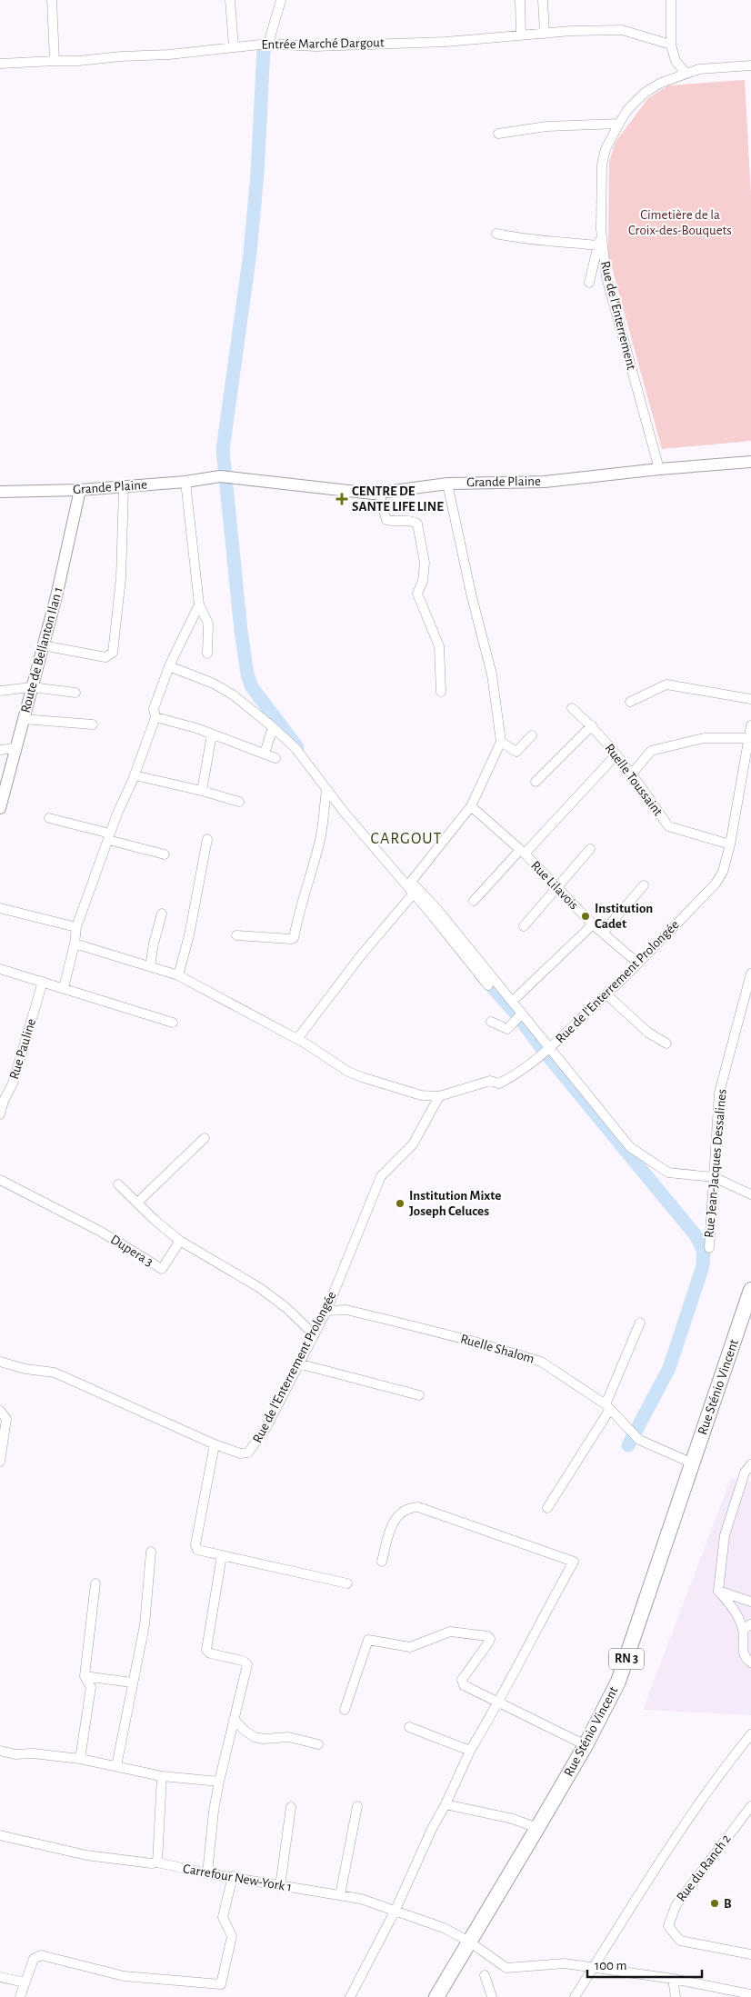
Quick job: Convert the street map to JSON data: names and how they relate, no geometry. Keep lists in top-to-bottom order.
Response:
{
  "streets": {
    "main road": ["Rue Sténio Vincent", "RN 3"],
    "street": [
      "Entrée Marché Dargout",
      "Rue de l'Enterrement",
      "Grande Plaine",
      "Route de Bellanton Ilan 1",
      "Ruelle Toussaint",
      "Rue Lilavois",
      "Rue de l'Enterrement Prolongée",
      "Rue Pauline",
      "Rue Jean-Jacques Dessalines",
      "Dupera 3",
      "Ruelle Shalom",
      "Rue du Ranch 2",
      "Carrefour New-York 1"
    ]
  },
  "crossings": [
    ["Rue de l'Enterrement", "Grande Plaine"],
    ["Grande Plaine", "Route de Bellanton Ilan 1"],
    ["Ruelle Toussaint", "Rue de l'Enterrement Prolongée"],
    ["Rue Lilavois", "Rue de l'Enterrement Prolongée"],
    ["Rue de l'Enterrement Prolongée", "Ruelle Shalom"],
    ["Ruelle Shalom", "Rue Sténio Vincent"],
    ["Rue Sténio Vincent", "Carrefour New-York 1"]
  ],
  "districts": ["CARGOUT"],
  "parks": ["Cimetière de la Croix-des-Bouquets"],
  "places": {
    "health": ["CENTRE DE SANTE LIFE LINE"],
    "other": ["Institution Cadet", "Institution Mixte Joseph Celuces", "B"]
  },
  "scale_bar": "100 m"
}
